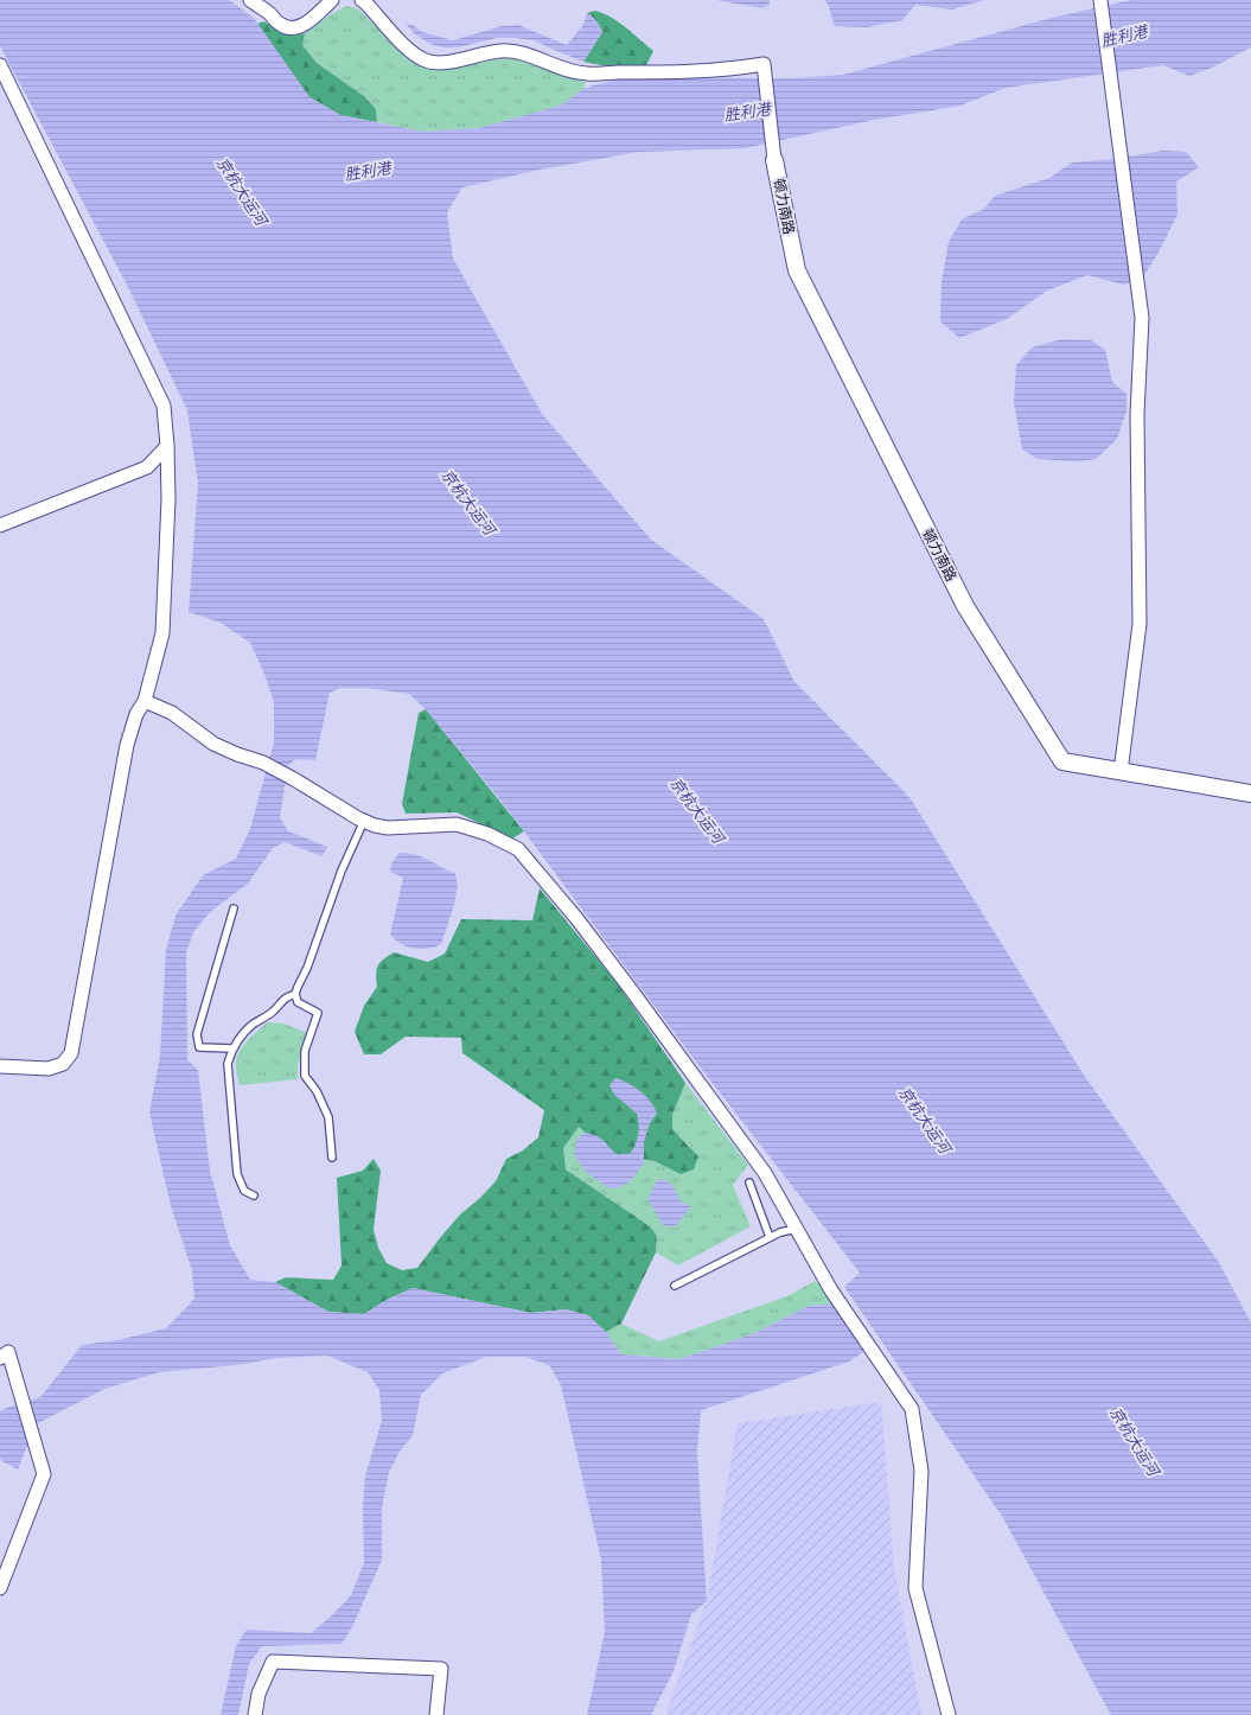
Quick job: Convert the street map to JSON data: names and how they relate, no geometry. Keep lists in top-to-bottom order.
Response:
{
  "streets": {
    "street": ["顿力南路"]
  },
  "water": ["胜利港", "京杭大运河"]
}
